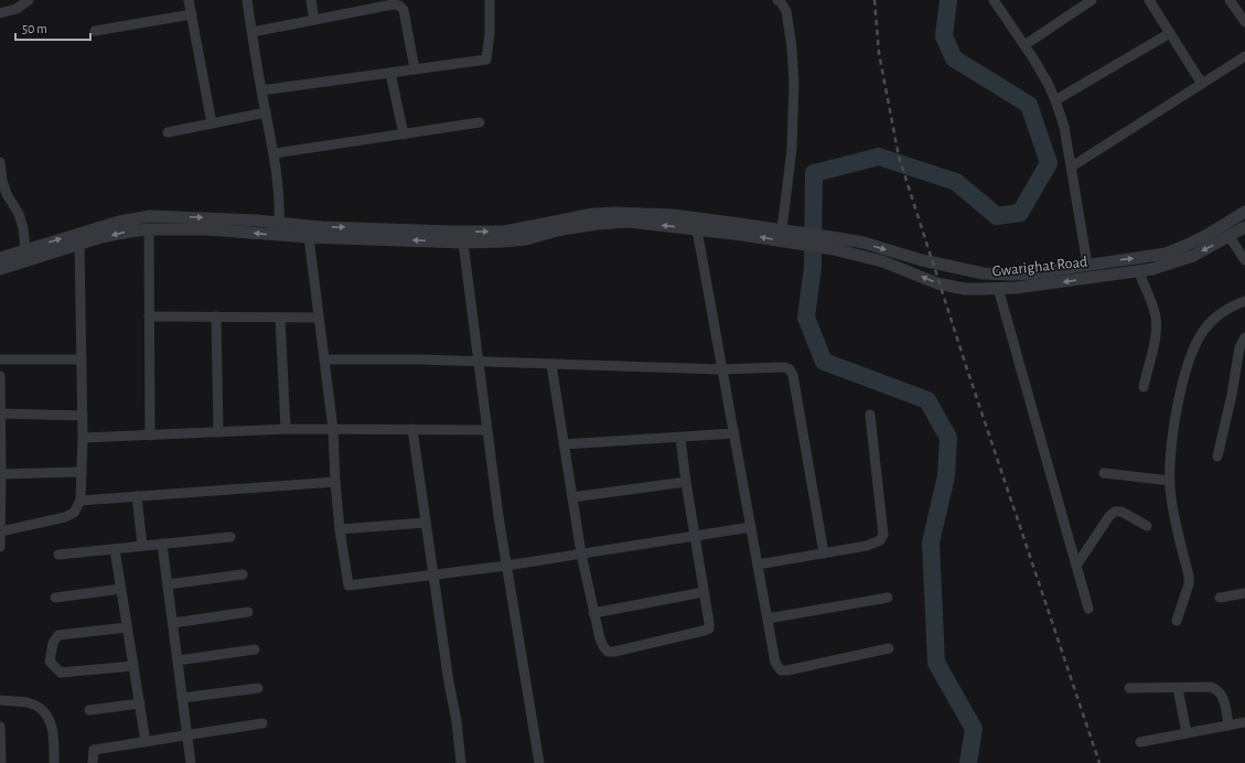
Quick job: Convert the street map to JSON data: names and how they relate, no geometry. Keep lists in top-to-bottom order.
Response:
{
  "streets": {
    "street": ["Gwarighat Road"]
  },
  "scale_bar": "50 m"
}
